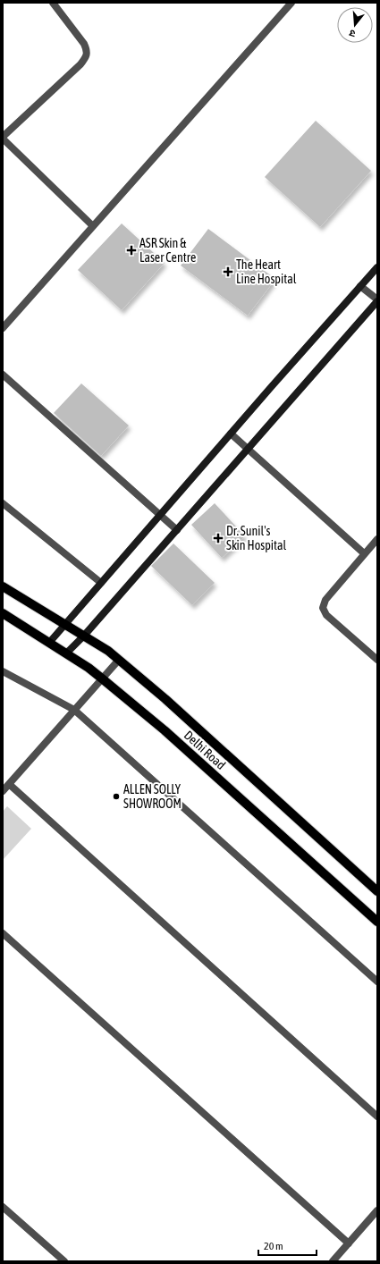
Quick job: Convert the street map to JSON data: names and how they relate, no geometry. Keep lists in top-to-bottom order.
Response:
{
  "streets": {
    "main road": ["Delhi Road"]
  },
  "places": {
    "health": ["ASR Skin & Laser Centre", "The Heart Line Hospital", "Dr. Sunil's Skin Hospital"],
    "other": ["ALLEN SOLLY SHOWROOM"]
  },
  "scale_bar": "20 m",
  "north": "bottom"
}
